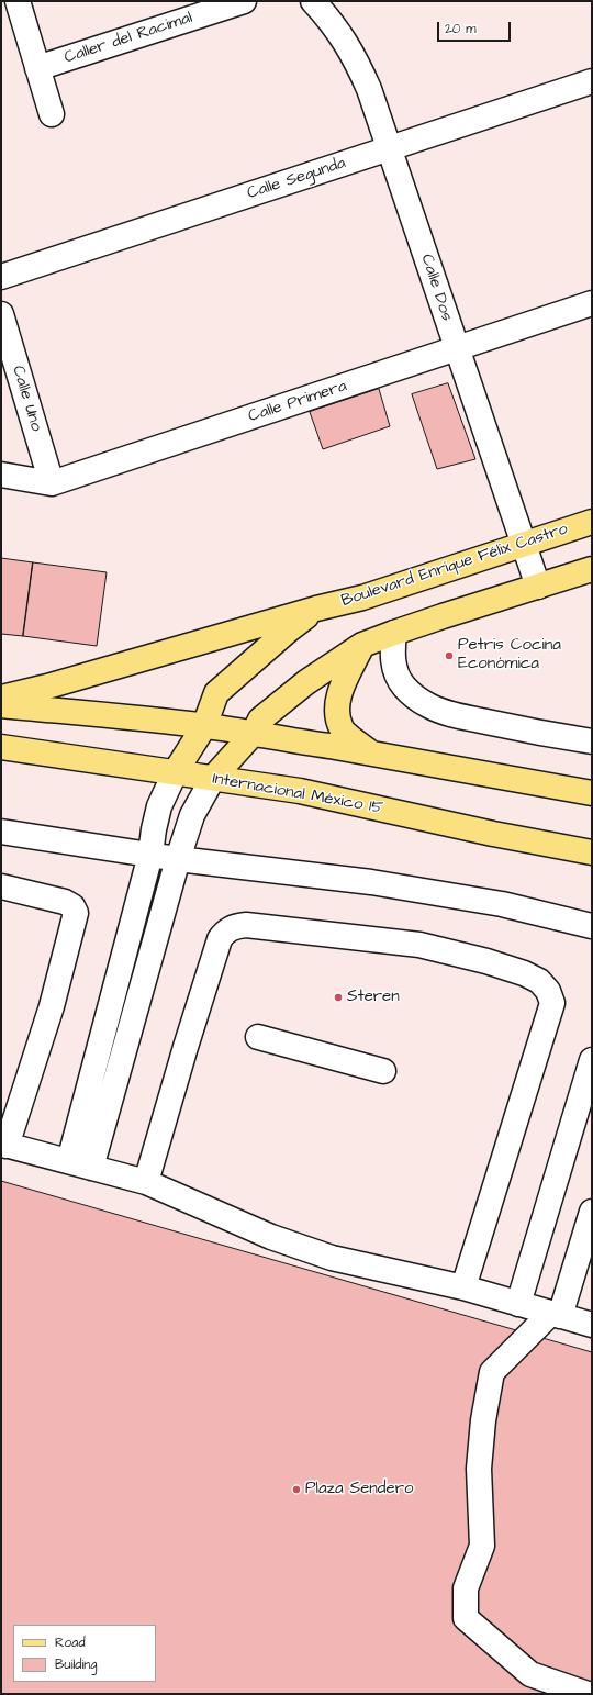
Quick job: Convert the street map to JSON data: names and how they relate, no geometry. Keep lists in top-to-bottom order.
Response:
{
  "streets": {
    "main road": ["Boulevard Enrique Félix Castro", "Internacional México 15"],
    "street": [
      "Caller del Racimal",
      "Calle Segunda",
      "Calle Dos",
      "Calle Uno",
      "Calle Primera"
    ]
  },
  "crossings": [
    ["Calle Segunda", "Calle Dos"],
    ["Calle Dos", "Calle Primera"],
    ["Calle Dos", "Boulevard Enrique Félix Castro"],
    ["Calle Uno", "Calle Primera"]
  ],
  "places": ["Petris Cocina Económica", "Steren", "Plaza Sendero"],
  "legend": ["Road", "Building"],
  "scale_bar": "20 m"
}
